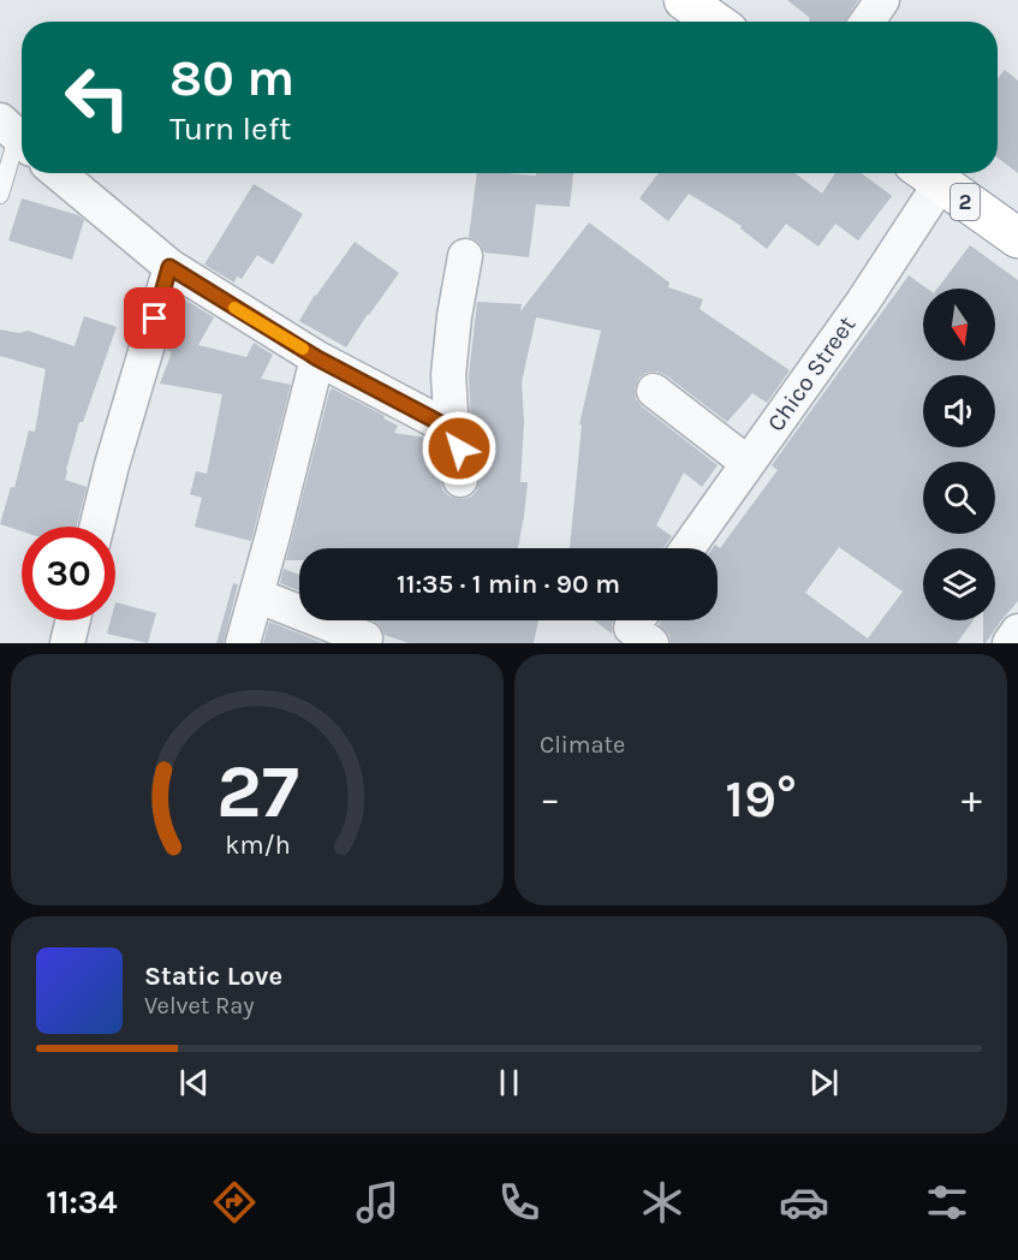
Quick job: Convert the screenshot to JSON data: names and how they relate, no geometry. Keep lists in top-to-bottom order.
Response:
{
  "streets": {
    "highway": ["2"],
    "street": ["Chico Street"]
  },
  "crossings": [
    ["2", "Chico Street"]
  ],
  "north": "bottom",
  "page": {
    "turn": ["80 m", "Turn left"],
    "limit": "30",
    "trip": "11:35 · 1 min · 90 m",
    "tile": "Climate",
    "heat": ["−", "19°", "+"],
    "song": ["Static Love", "Velvet Ray"],
    "tabs": "11:34",
    "gauge": ["27", "km/h"]
  }
}
